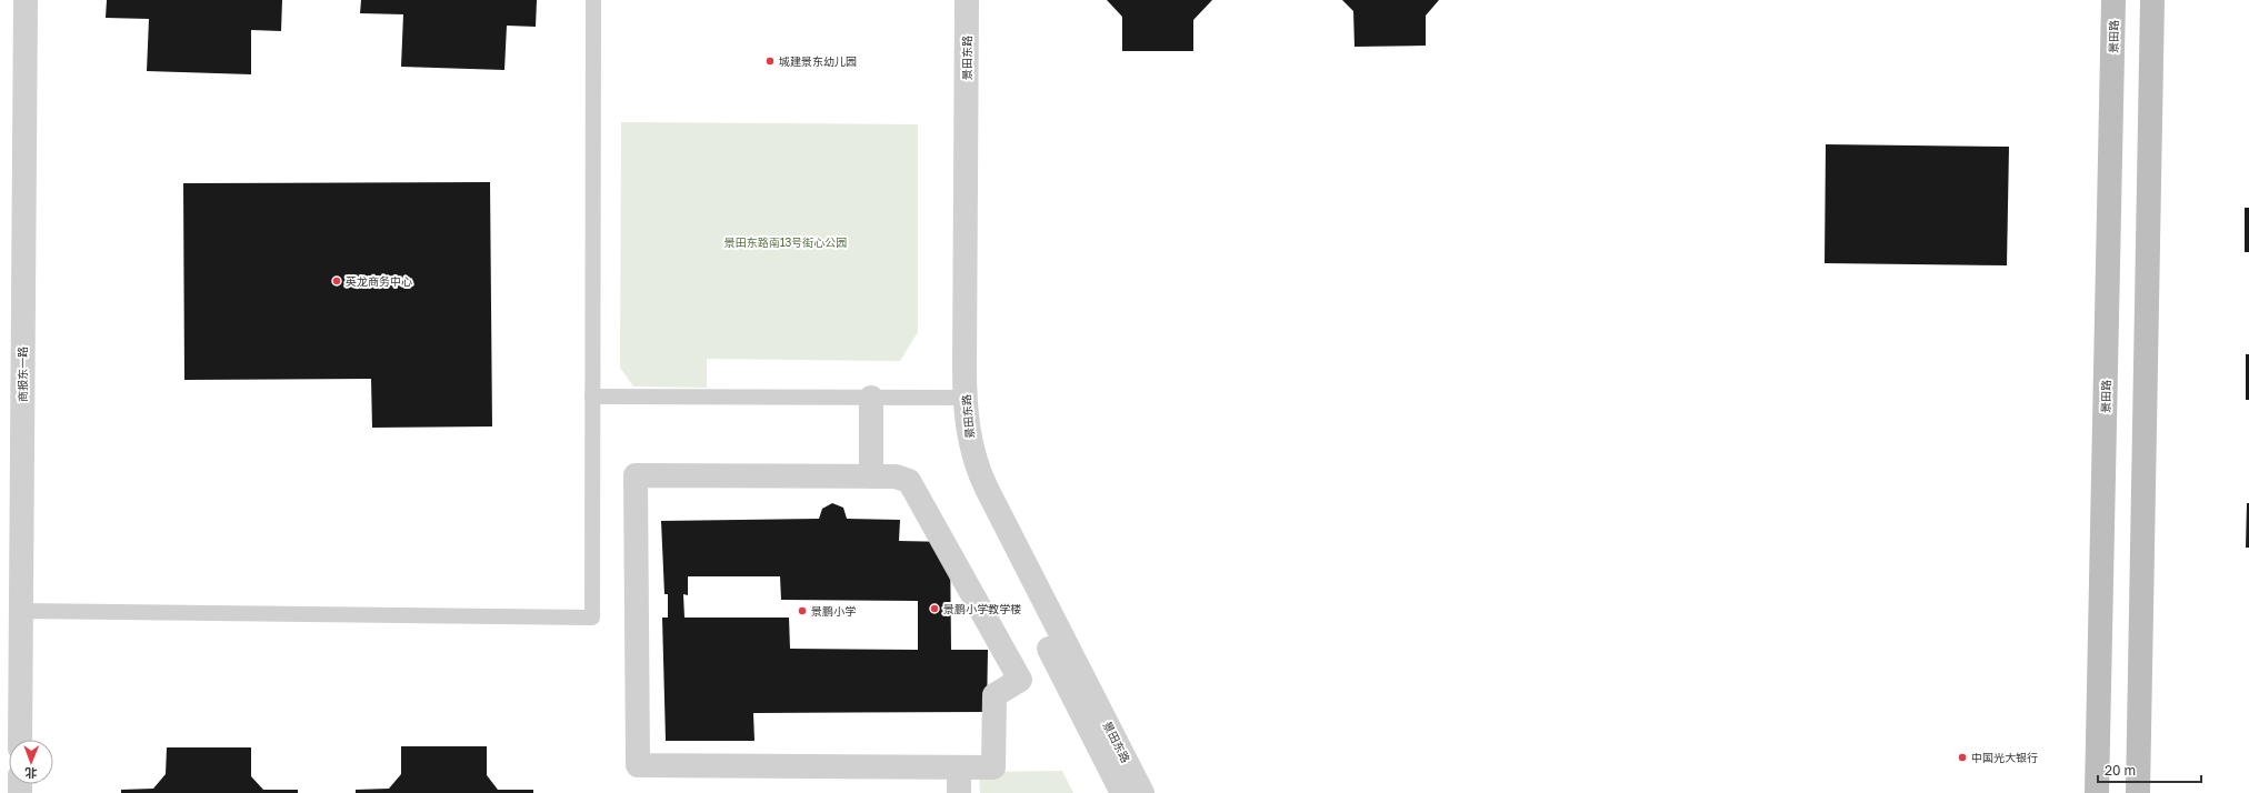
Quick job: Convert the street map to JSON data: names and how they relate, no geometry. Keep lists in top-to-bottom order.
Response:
{
  "streets": {
    "main road": ["景田路"],
    "street": ["景田东路", "商报东一路"]
  },
  "parks": ["景田东路南13号街心公园"],
  "places": [
    "城建景东幼儿园",
    "英龙商务中心",
    "景鹏小学教学楼",
    "景鹏小学",
    "中国光大银行"
  ],
  "scale_bar": "20 m",
  "north": "bottom"
}
